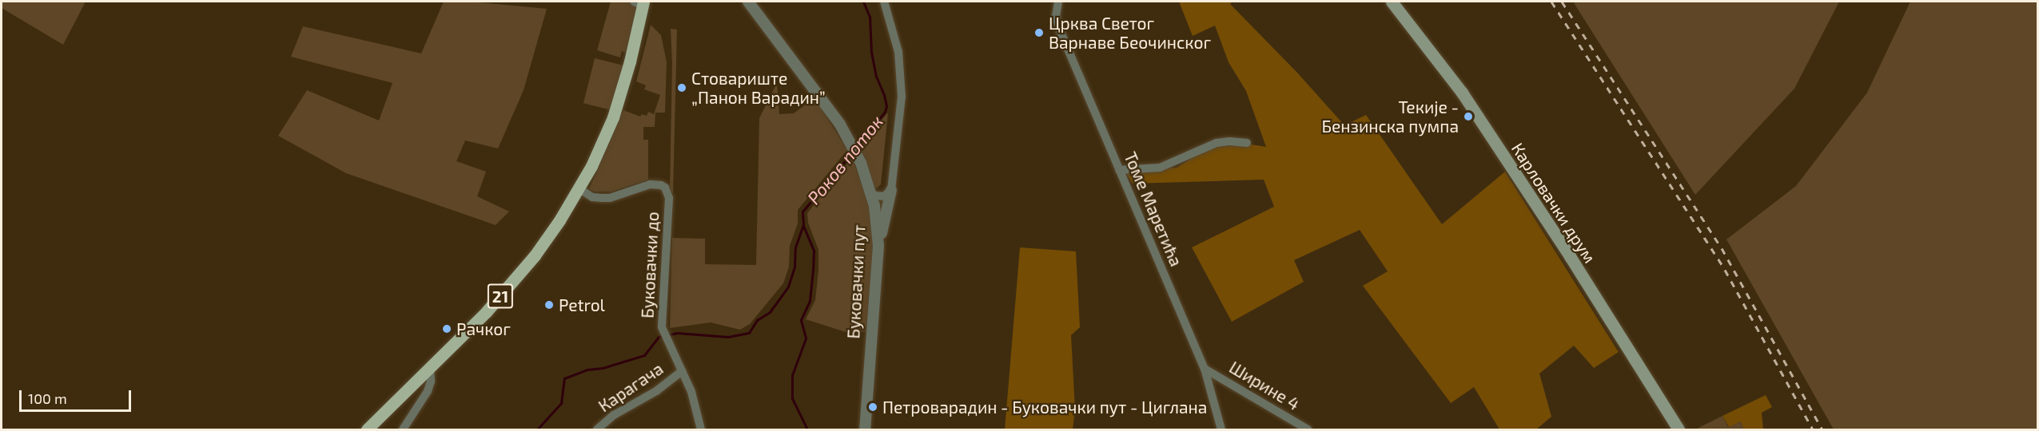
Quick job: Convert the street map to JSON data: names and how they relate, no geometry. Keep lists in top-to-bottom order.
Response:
{
  "streets": {
    "main road": ["Карловачки друм", "21"],
    "street": [
      "Томе Маретића",
      "Буковачки до",
      "Буковачки пут",
      "Ширине 4",
      "Карагача"
    ]
  },
  "crossings": [
    ["Томе Маретића", "Ширине 4"],
    ["Буковачки до", "21"],
    ["Буковачки до", "Карагача"]
  ],
  "water": ["Роков поток"],
  "places": [
    "Црква Светог Варнаве Беочинског",
    "Стовариште „Панон Варадин”",
    "Текије - Бензинска пумпа",
    "Petrol",
    "Рачког",
    "Петроварадин - Буковачки пут - Циглана"
  ],
  "scale_bar": "100 m"
}
